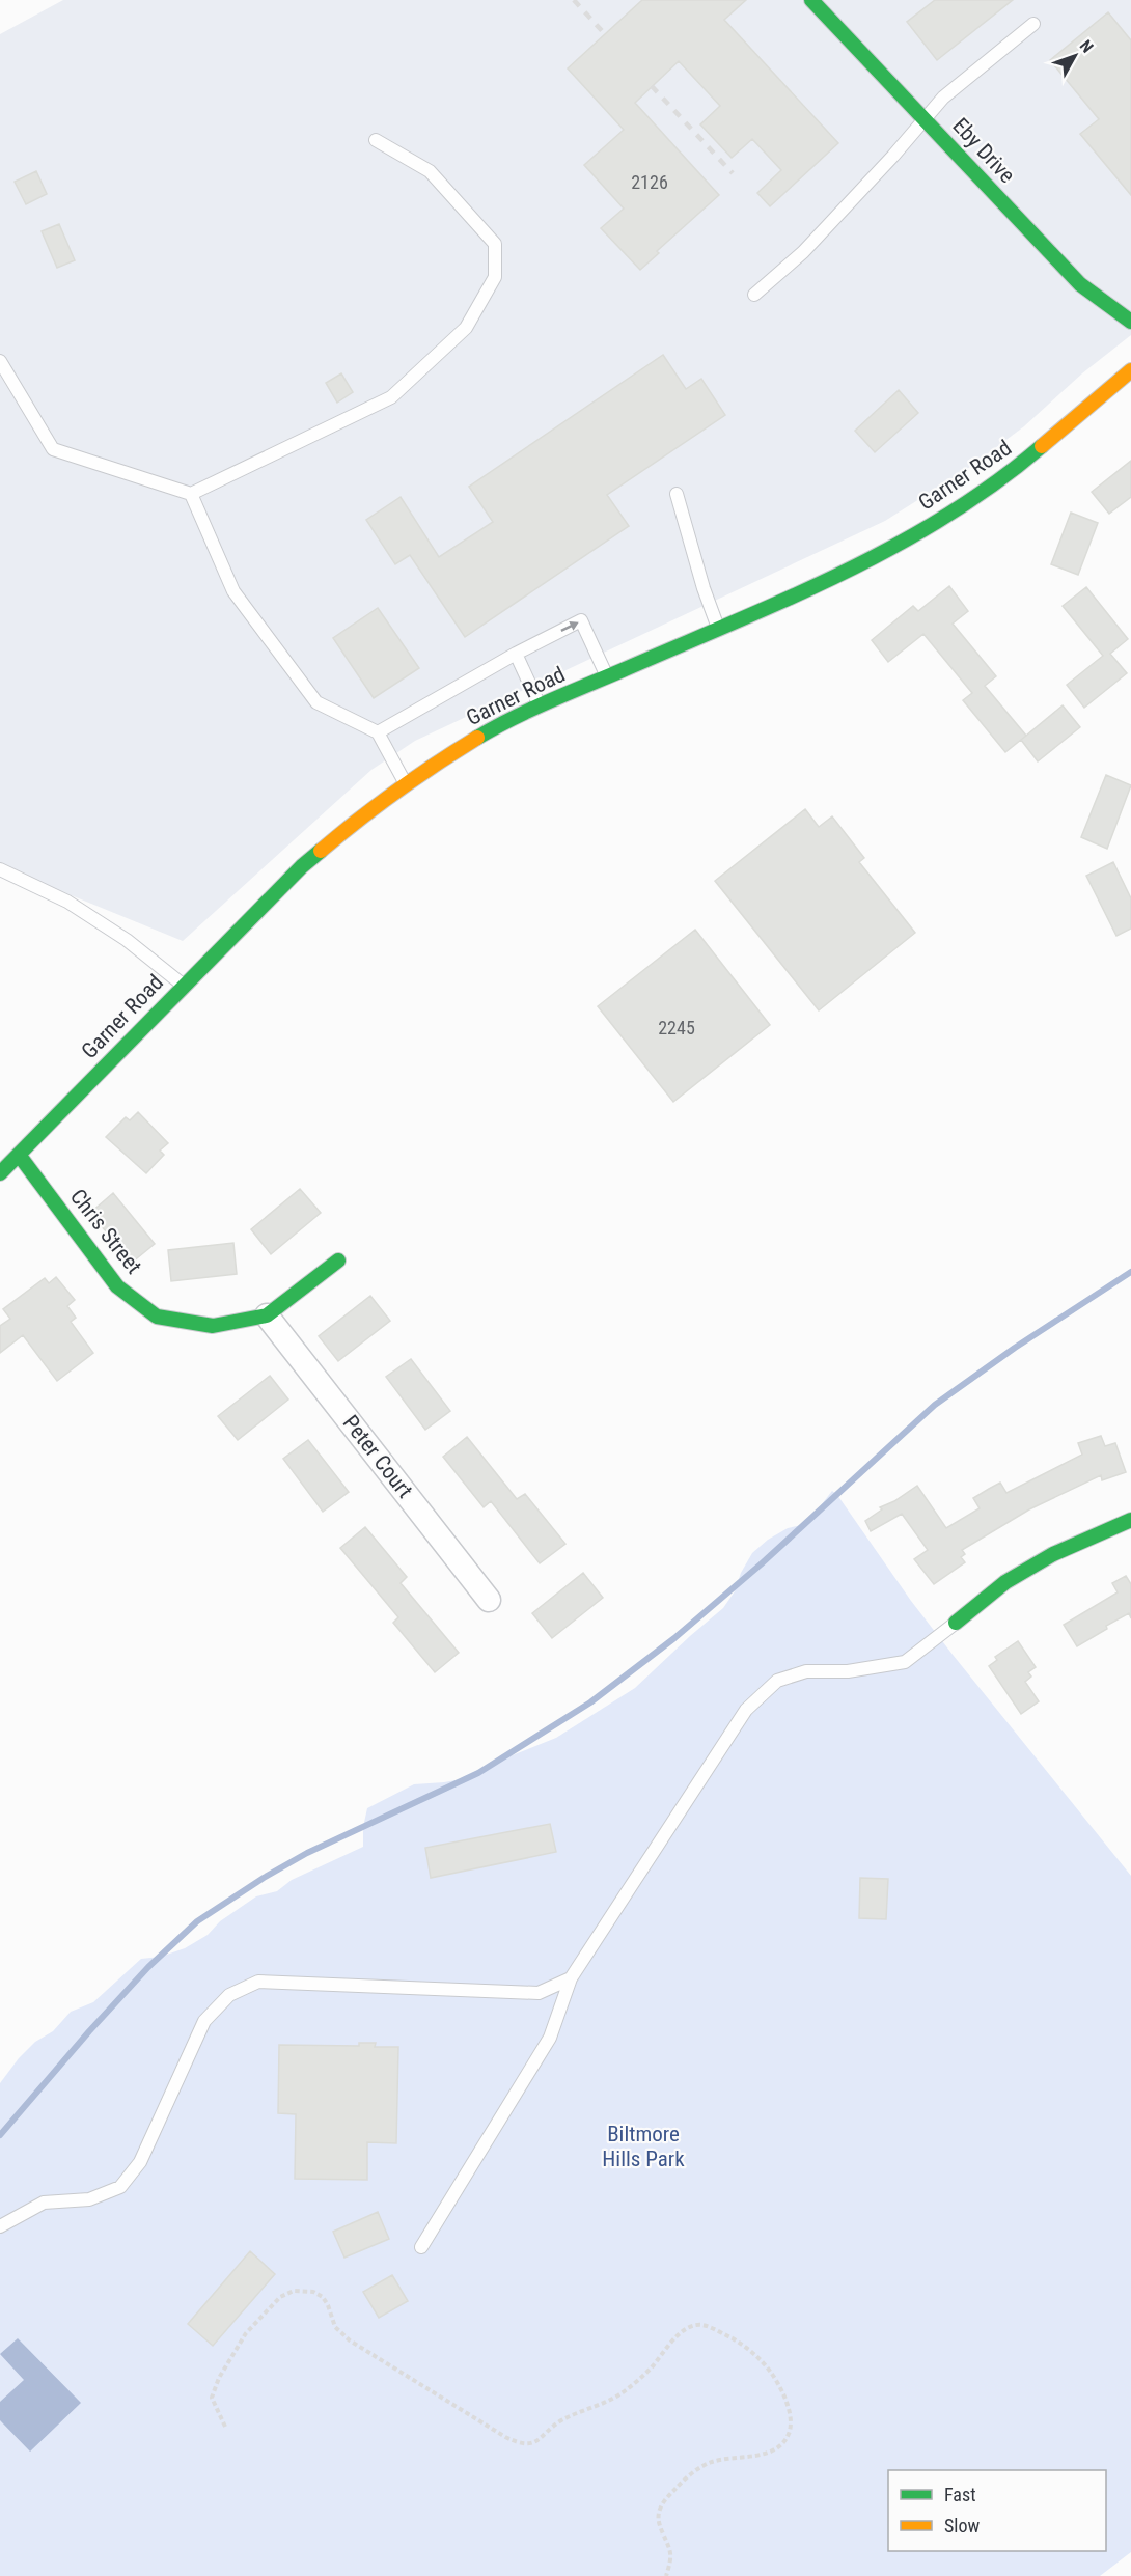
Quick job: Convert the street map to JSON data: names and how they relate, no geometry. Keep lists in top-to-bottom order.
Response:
{
  "streets": {
    "main road": ["Eby Drive", "Garner Road", "Chris Street"],
    "street": ["Peter Court"]
  },
  "crossings": [
    ["Garner Road", "Chris Street"],
    ["Chris Street", "Peter Court"]
  ],
  "parks": ["Biltmore Hills Park"],
  "house_numbers": ["2126", "2245"],
  "legend": ["Fast", "Slow"],
  "north": "top right"
}
